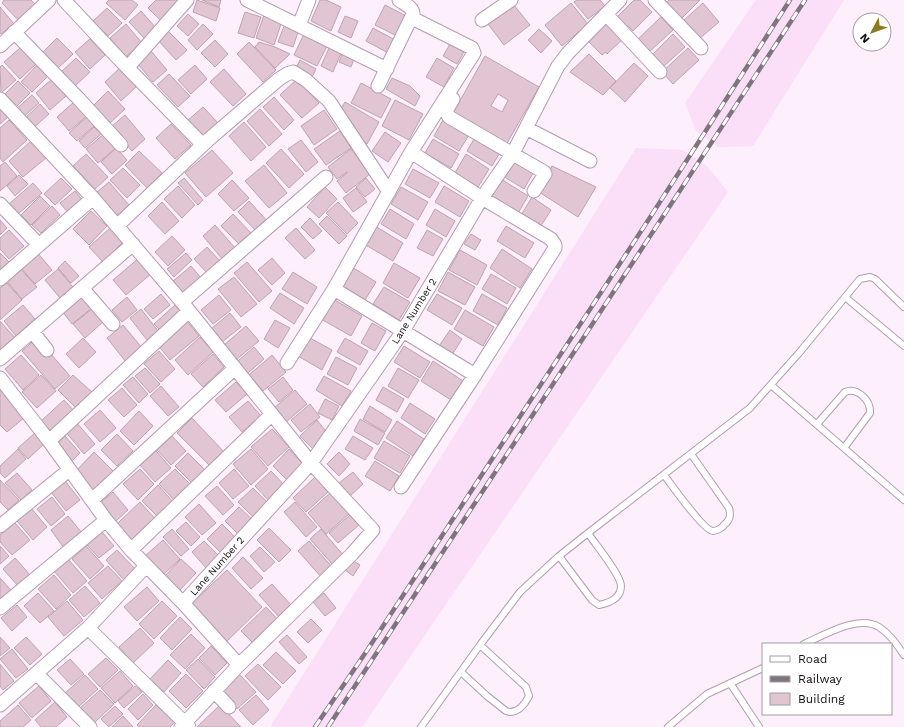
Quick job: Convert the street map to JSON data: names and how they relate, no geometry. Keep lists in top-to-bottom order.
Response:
{
  "streets": {
    "street": ["Lane Number 2"]
  },
  "legend": ["Road", "Railway", "Building"],
  "north": "bottom left"
}
